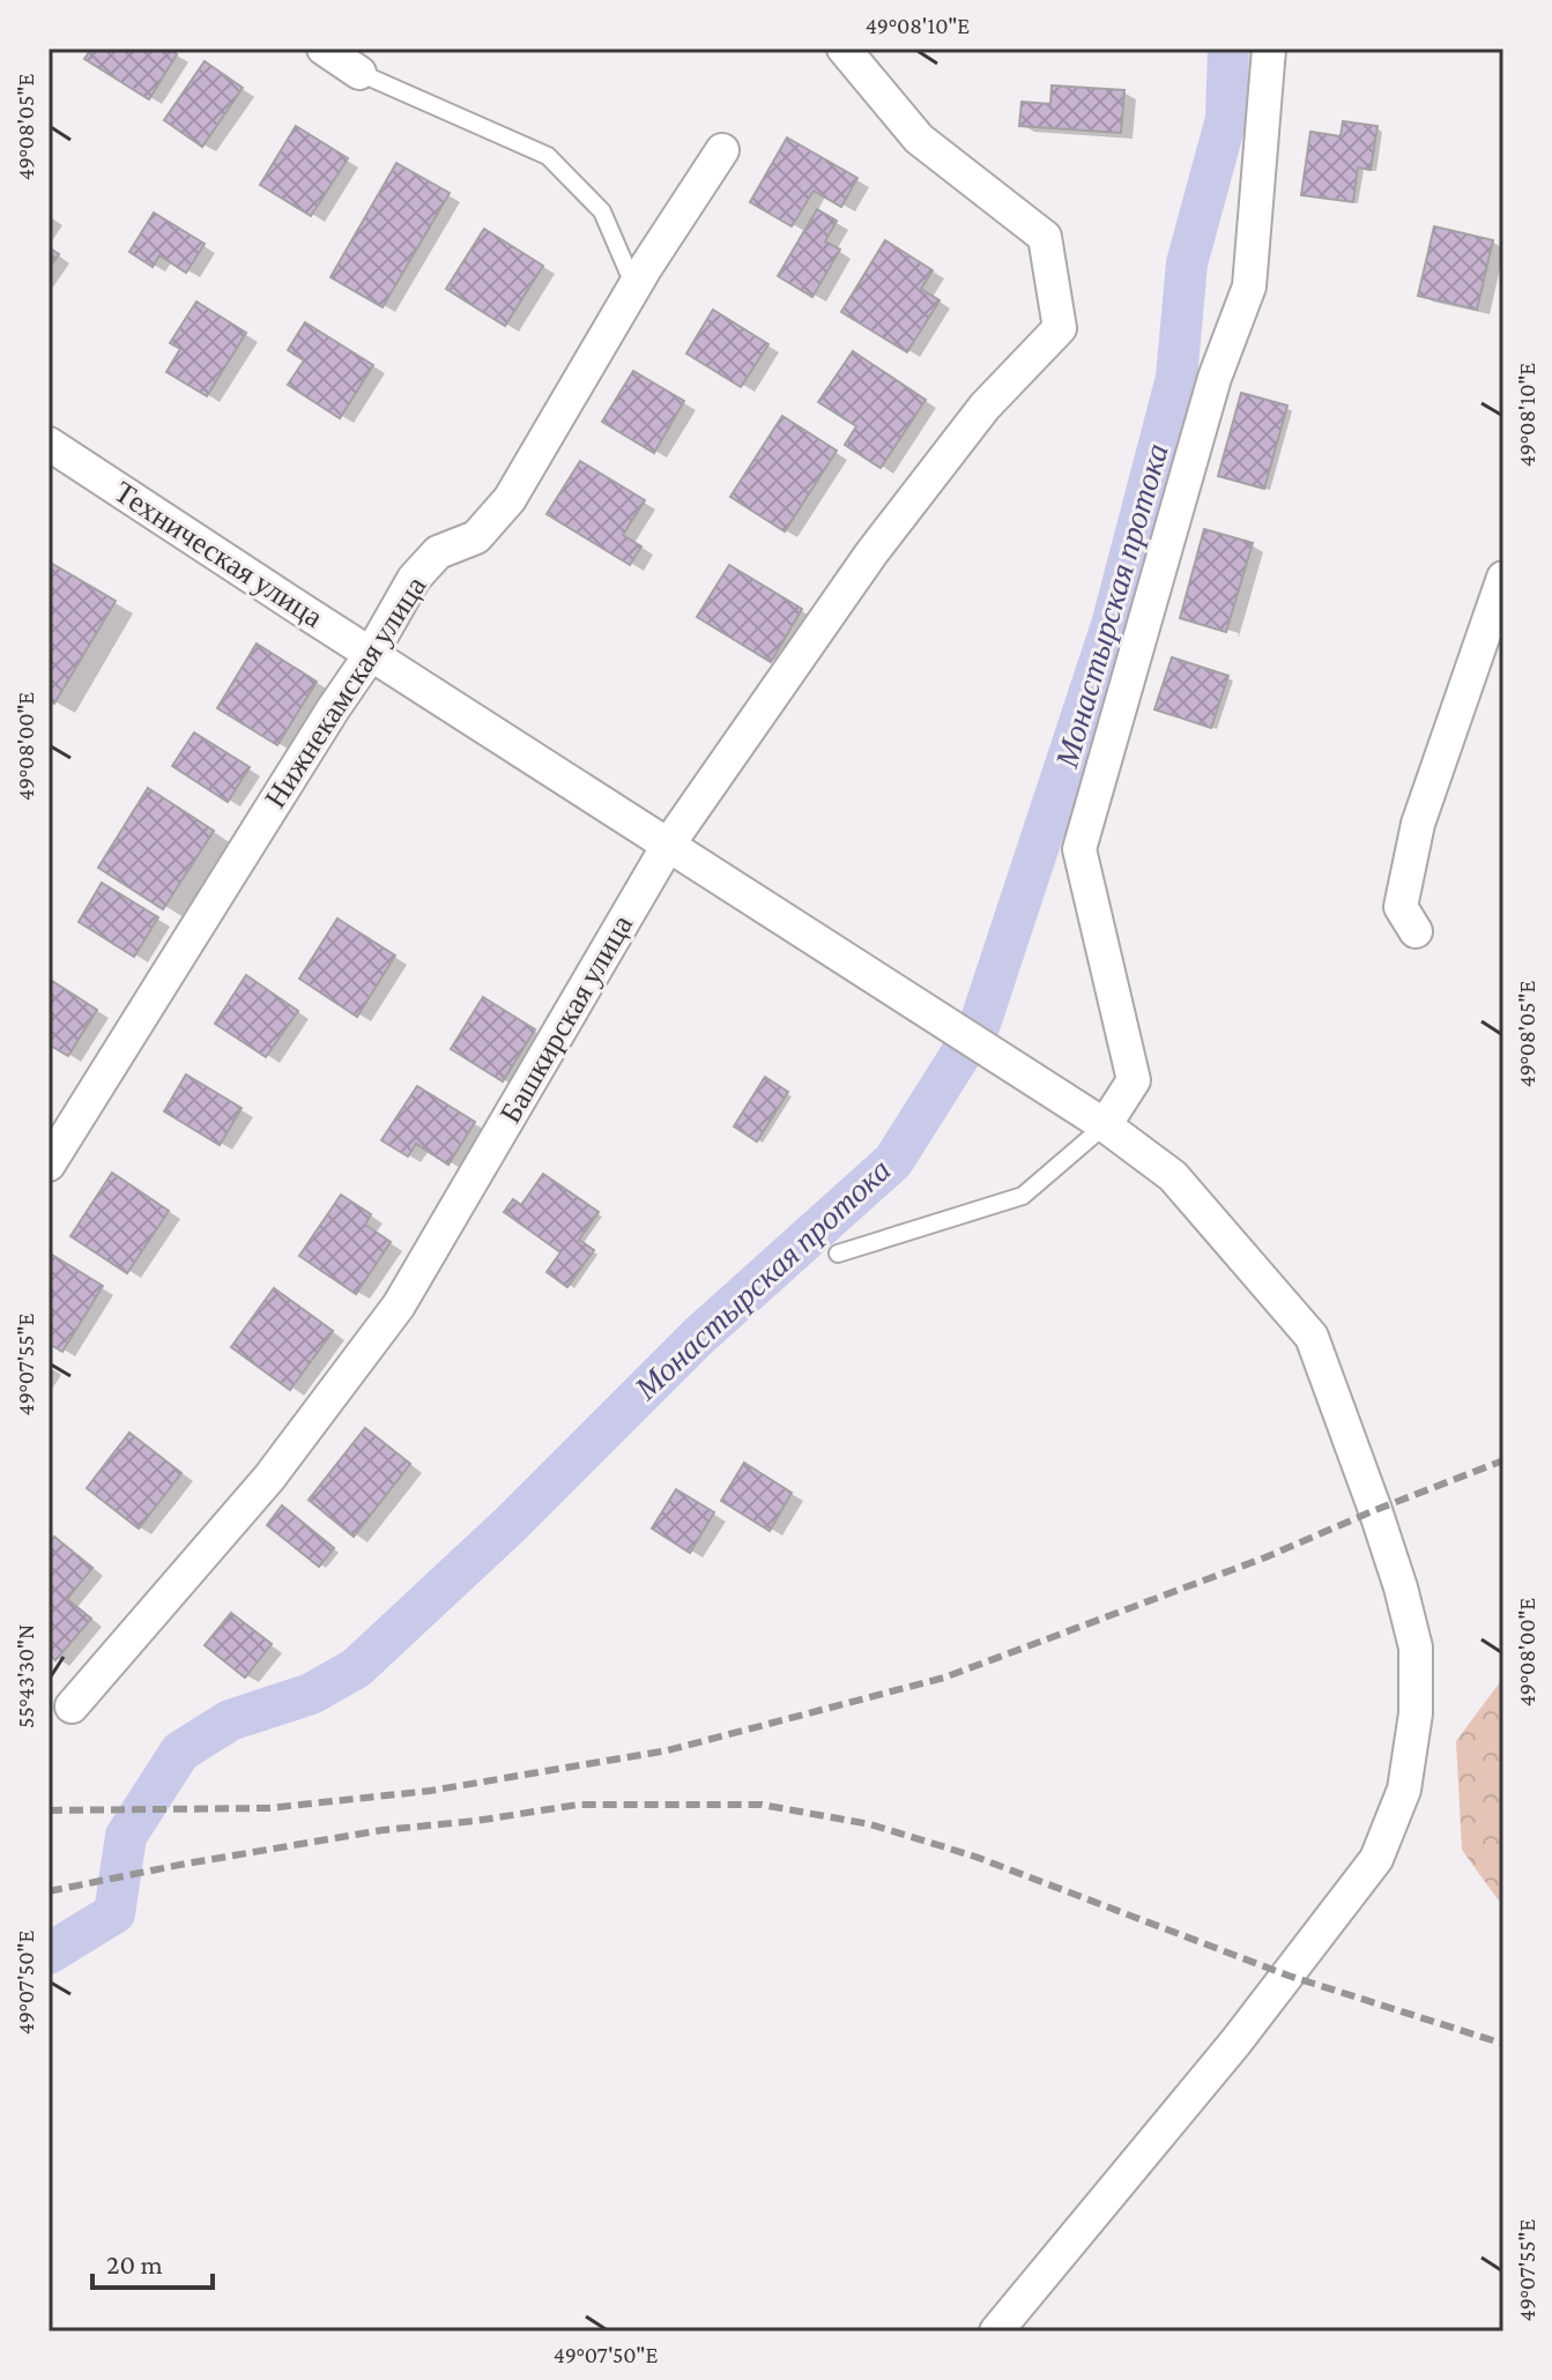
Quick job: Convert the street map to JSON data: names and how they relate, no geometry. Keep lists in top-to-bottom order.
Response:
{
  "streets": {
    "street": ["Техническая улица", "Нижнекамская улица", "Башкирская улица"]
  },
  "crossings": [
    ["Техническая улица", "Нижнекамская улица"],
    ["Техническая улица", "Башкирская улица"]
  ],
  "water": ["Монастырская протока"],
  "scale_bar": "20 m",
  "coordinates": [
    "49°08'10\"E",
    "49°08'05\"E",
    "49°08'00\"E",
    "49°07'55\"E",
    "55°43'30\"N",
    "49°07'50\"E"
  ]
}
